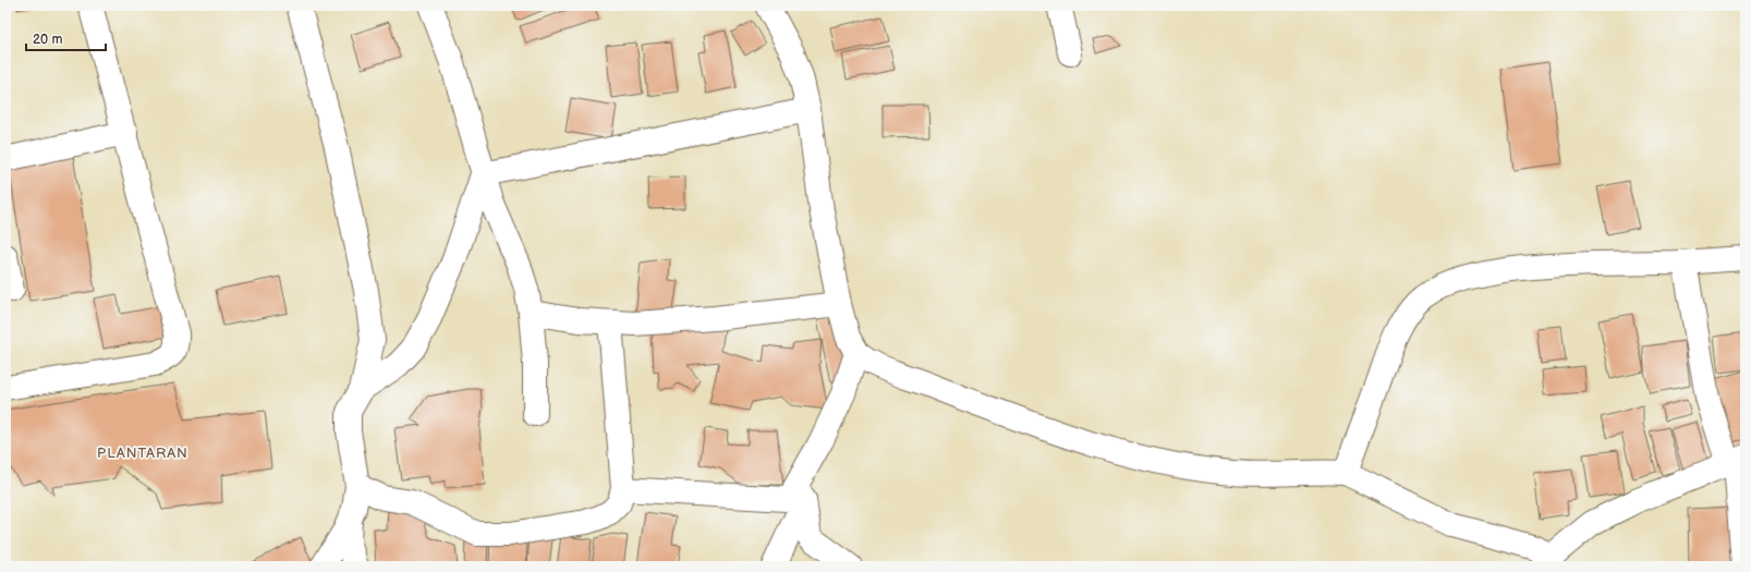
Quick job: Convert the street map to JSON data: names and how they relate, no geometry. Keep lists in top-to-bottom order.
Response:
{
  "districts": ["PLANTARAN"],
  "scale_bar": "20 m"
}
